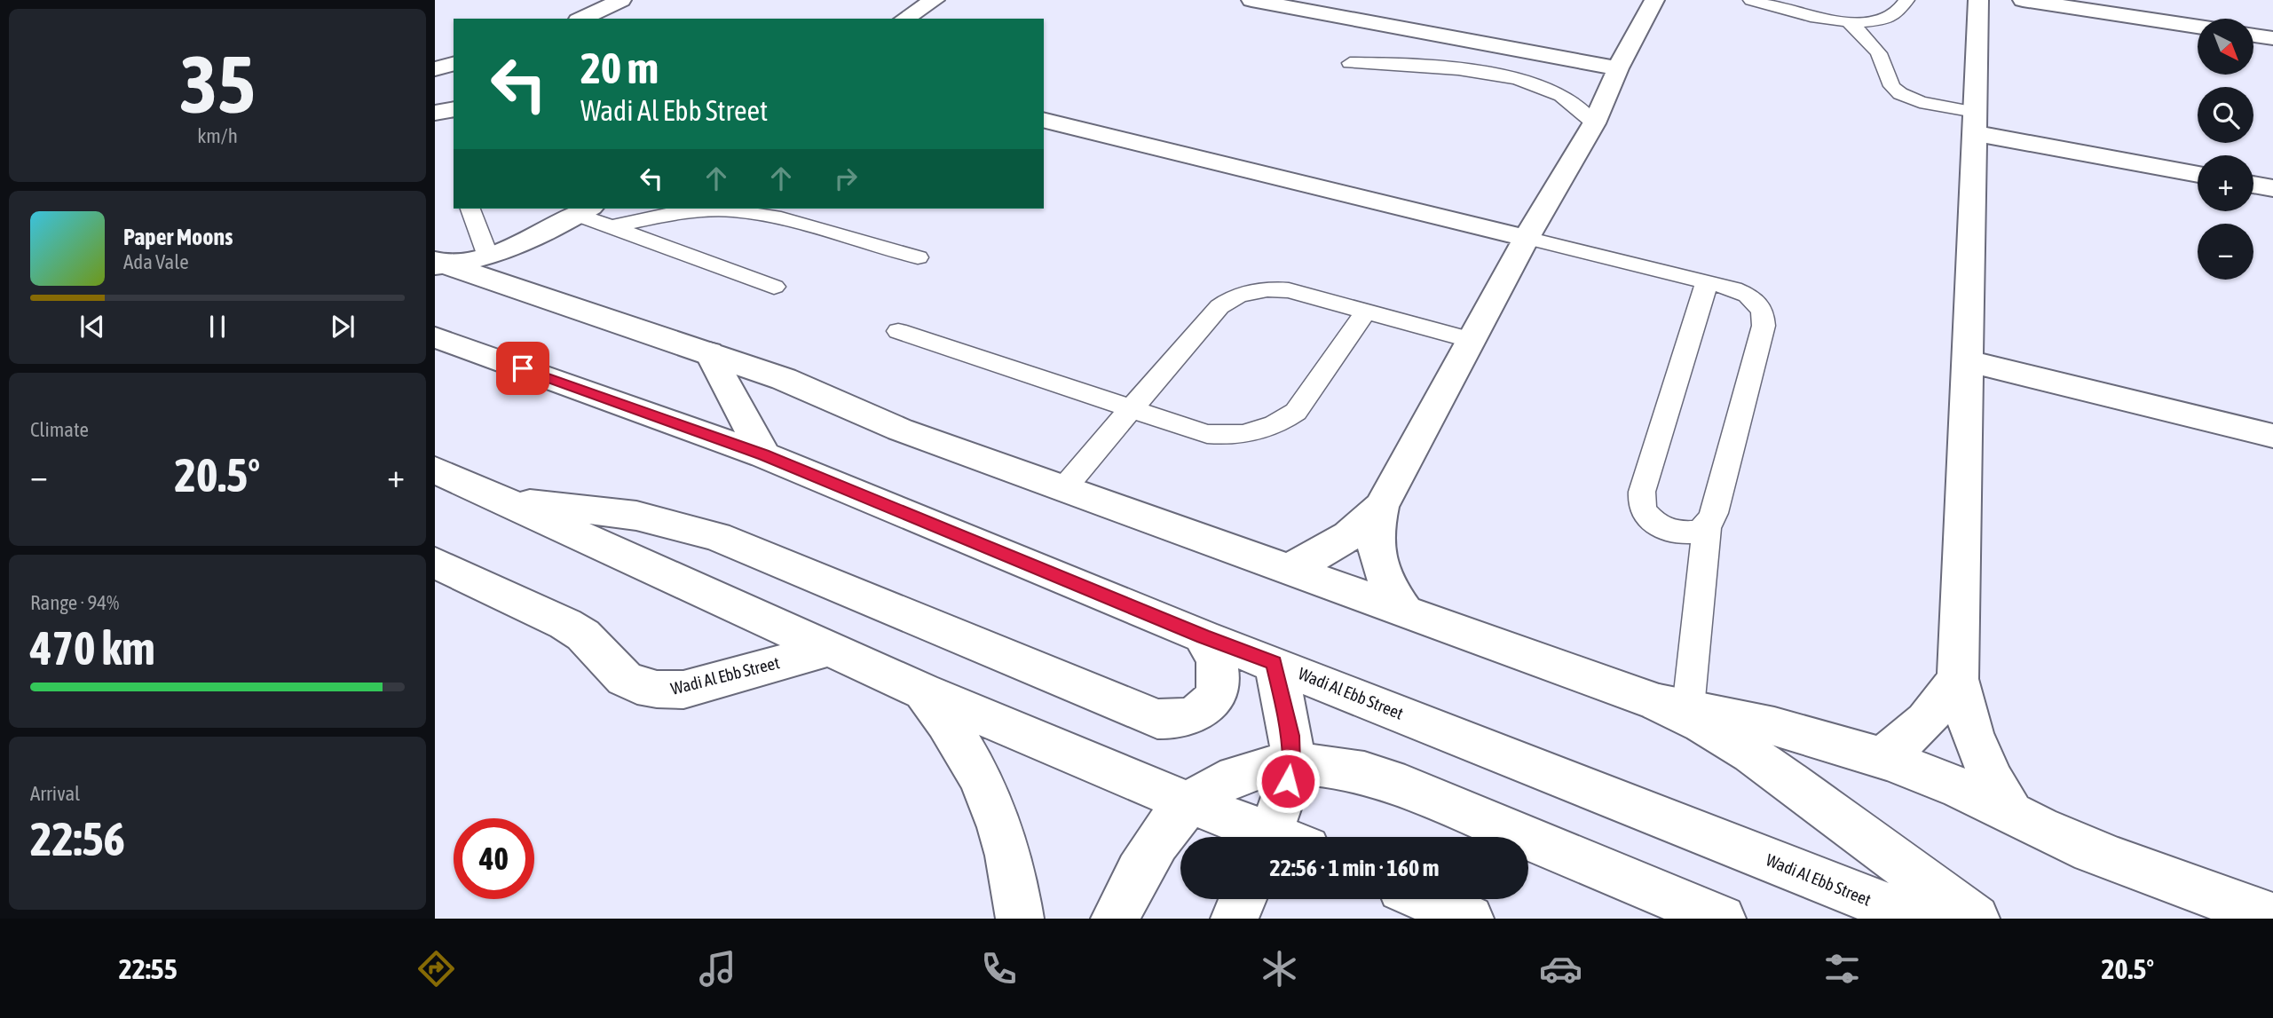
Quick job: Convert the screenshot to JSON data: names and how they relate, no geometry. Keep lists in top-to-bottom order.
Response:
{
  "streets": {
    "street": ["Wadi Al Ebb Street"]
  },
  "north": "bottom right",
  "page": {
    "tile": [
      ["35", "km/h"],
      "Climate",
      ["Range · 94%", "470 km"],
      ["Arrival", "22:56"]
    ],
    "map_buttons": ["+", "−"],
    "turn": ["20 m", "Wadi Al Ebb Street"],
    "song": ["Paper Moons", "Ada Vale"],
    "heat": ["−", "20.5°", "+"],
    "limit": "40",
    "trip": "22:56 · 1 min · 160 m",
    "tabs": ["22:55", "20.5°"]
  }
}
